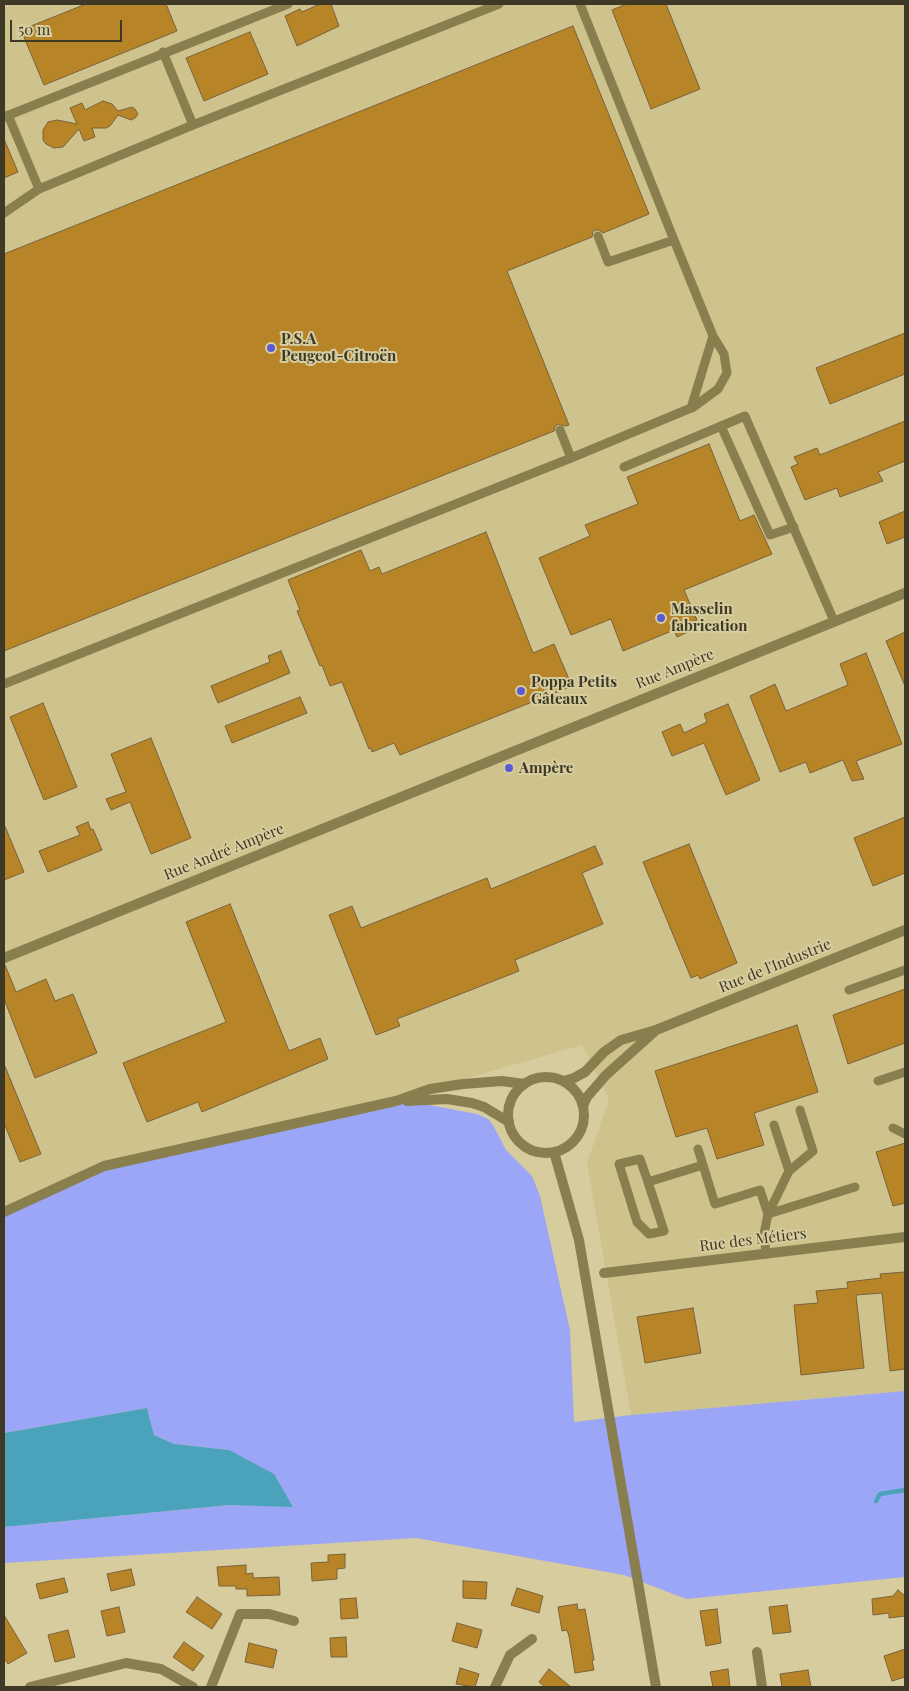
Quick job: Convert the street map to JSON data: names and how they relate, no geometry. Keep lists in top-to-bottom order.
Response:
{
  "streets": {
    "street": [
      "Rue Ampère",
      "Rue André Ampère",
      "Rue de l'Industrie",
      "Rue des Métiers"
    ]
  },
  "crossings": [
    ["Rue Ampère", "Rue André Ampère"]
  ],
  "places": [
    "P.S.A Peugeot-Citroën",
    "Masselin fabrication",
    "Poppa Petits Gâteaux",
    "Ampère"
  ],
  "scale_bar": "50 m"
}
